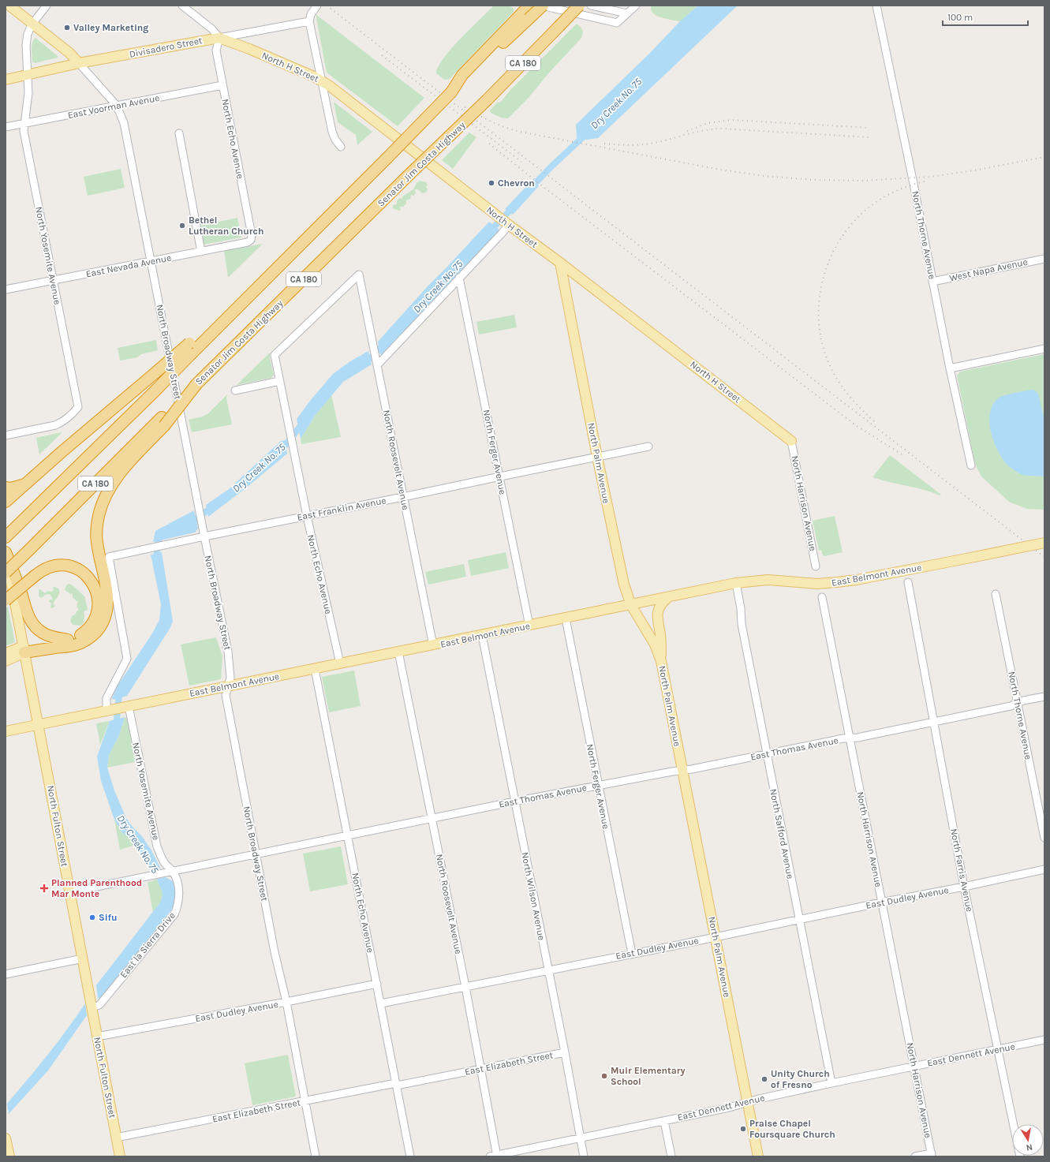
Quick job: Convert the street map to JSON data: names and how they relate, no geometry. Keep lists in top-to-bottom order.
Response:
{
  "streets": {
    "highway": ["CA 180", "Senator Jim Costa Highway"],
    "main road": [
      "Divisadero Street",
      "North H Street",
      "North Palm Avenue",
      "East Belmont Avenue",
      "North Fulton Street"
    ],
    "street": [
      "East Voorman Avenue",
      "North Echo Avenue",
      "North Thorne Avenue",
      "North Yosemite Avenue",
      "East Nevada Avenue",
      "West Napa Avenue",
      "North Broadway Street",
      "North Ferger Avenue",
      "North Roosevelt Avenue",
      "North Harrison Avenue",
      "East Franklin Avenue",
      "East Thomas Avenue",
      "North Safford Avenue",
      "North Farris Avenue",
      "North Wilson Avenue",
      "East Dudley Avenue",
      "East la Sierra Drive",
      "East Dennett Avenue",
      "East Elizabeth Street"
    ]
  },
  "crossings": [
    ["Divisadero Street", "North H Street"],
    ["Divisadero Street", "North Echo Avenue"],
    ["Divisadero Street", "North Yosemite Avenue"],
    ["Divisadero Street", "North Broadway Street"],
    ["North H Street", "North Echo Avenue"],
    ["North H Street", "North Palm Avenue"],
    ["North H Street", "North Harrison Avenue"],
    ["East Voorman Avenue", "North Echo Avenue"],
    ["East Voorman Avenue", "North Yosemite Avenue"],
    ["East Voorman Avenue", "North Broadway Street"],
    ["North Echo Avenue", "East Nevada Avenue"],
    ["North Echo Avenue", "North Roosevelt Avenue"],
    ["North Echo Avenue", "East Franklin Avenue"],
    ["North Echo Avenue", "East Belmont Avenue"],
    ["North Echo Avenue", "East Thomas Avenue"],
    ["North Echo Avenue", "East Dudley Avenue"],
    ["North Echo Avenue", "East Elizabeth Street"],
    ["North Thorne Avenue", "West Napa Avenue"],
    ["North Thorne Avenue", "East Thomas Avenue"],
    ["North Yosemite Avenue", "East Nevada Avenue"],
    ["North Yosemite Avenue", "East Belmont Avenue"],
    ["North Yosemite Avenue", "East Thomas Avenue"],
    ["North Yosemite Avenue", "East la Sierra Drive"],
    ["East Nevada Avenue", "North Broadway Street"],
    ["North Broadway Street", "East Franklin Avenue"],
    ["North Broadway Street", "East Belmont Avenue"],
    ["North Broadway Street", "East Thomas Avenue"],
    ["North Broadway Street", "East Dudley Avenue"],
    ["North Broadway Street", "East Elizabeth Street"],
    ["North Ferger Avenue", "East Franklin Avenue"],
    ["North Ferger Avenue", "East Belmont Avenue"],
    ["North Ferger Avenue", "East Thomas Avenue"],
    ["North Ferger Avenue", "East Dudley Avenue"],
    ["North Roosevelt Avenue", "East Franklin Avenue"],
    ["North Roosevelt Avenue", "East Belmont Avenue"],
    ["North Roosevelt Avenue", "East Thomas Avenue"],
    ["North Roosevelt Avenue", "East Dudley Avenue"],
    ["North Roosevelt Avenue", "East Dennett Avenue"],
    ["North Roosevelt Avenue", "East Elizabeth Street"],
    ["North Palm Avenue", "East Franklin Avenue"],
    ["North Palm Avenue", "East Belmont Avenue"],
    ["North Palm Avenue", "East Thomas Avenue"],
    ["North Palm Avenue", "East Dudley Avenue"],
    ["North Palm Avenue", "East Dennett Avenue"],
    ["North Harrison Avenue", "East Thomas Avenue"],
    ["North Harrison Avenue", "East Dudley Avenue"],
    ["North Harrison Avenue", "East Dennett Avenue"],
    ["East Franklin Avenue", "East Belmont Avenue"],
    ["East Belmont Avenue", "North Fulton Street"],
    ["East Belmont Avenue", "North Safford Avenue"],
    ["East Belmont Avenue", "North Wilson Avenue"],
    ["East Thomas Avenue", "North Fulton Street"],
    ["East Thomas Avenue", "North Safford Avenue"],
    ["East Thomas Avenue", "North Farris Avenue"],
    ["East Thomas Avenue", "North Wilson Avenue"],
    ["East Thomas Avenue", "East la Sierra Drive"],
    ["North Fulton Street", "East Dudley Avenue"],
    ["North Fulton Street", "East la Sierra Drive"],
    ["North Fulton Street", "East Elizabeth Street"],
    ["North Safford Avenue", "East Dudley Avenue"],
    ["North Safford Avenue", "East Dennett Avenue"],
    ["North Farris Avenue", "East Dudley Avenue"],
    ["North Farris Avenue", "East Dennett Avenue"],
    ["North Wilson Avenue", "East Dudley Avenue"],
    ["North Wilson Avenue", "East Dennett Avenue"],
    ["North Wilson Avenue", "East Elizabeth Street"]
  ],
  "water": ["Dry Creek No. 75"],
  "places": {
    "other": [
      "Valley Marketing",
      "Chevron",
      "Bethel Lutheran Church",
      "Sifu",
      "Muir Elementary School",
      "Unity Church of Fresno",
      "Praise Chapel Foursquare Church"
    ],
    "health": ["Planned Parenthood Mar Monte"]
  },
  "scale_bar": "100 m",
  "north": "bottom"
}
